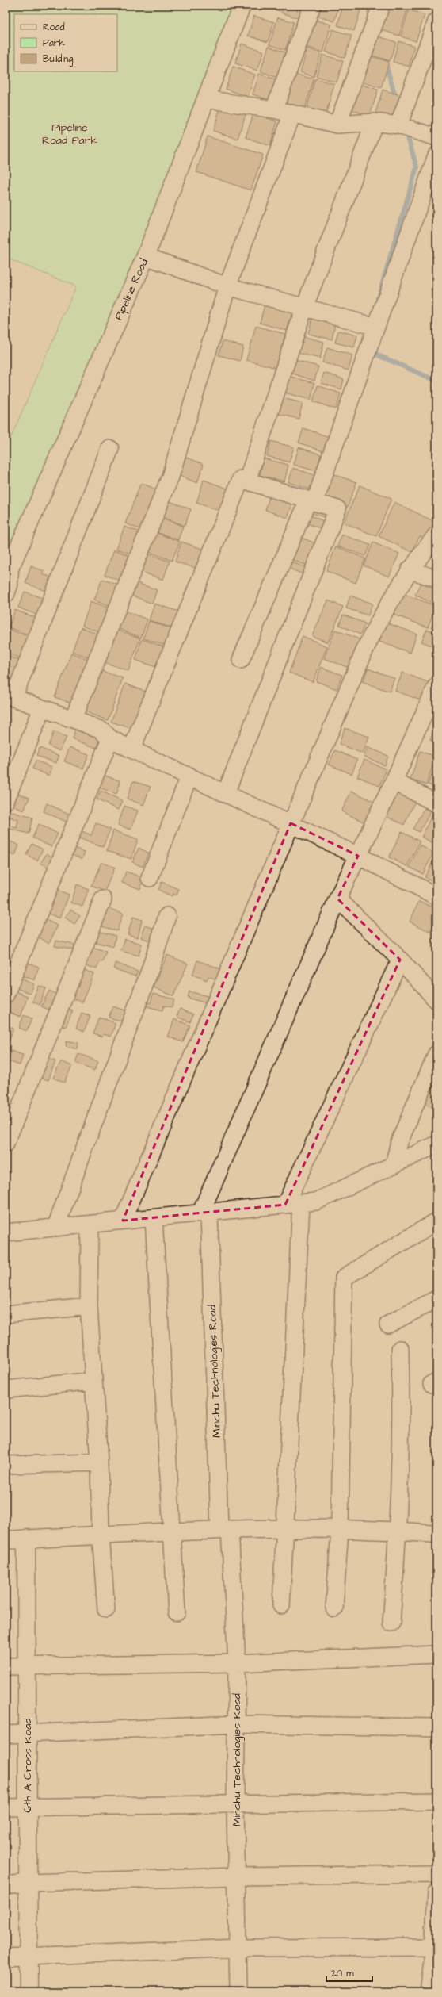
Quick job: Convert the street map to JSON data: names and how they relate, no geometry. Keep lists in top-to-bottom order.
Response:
{
  "streets": {
    "street": ["Pipeline Road", "Minchu Technologies Road", "6th A Cross Road"]
  },
  "parks": ["Pipeline Road Park"],
  "legend": ["Road", "Park", "Building"],
  "scale_bar": "20 m"
}
